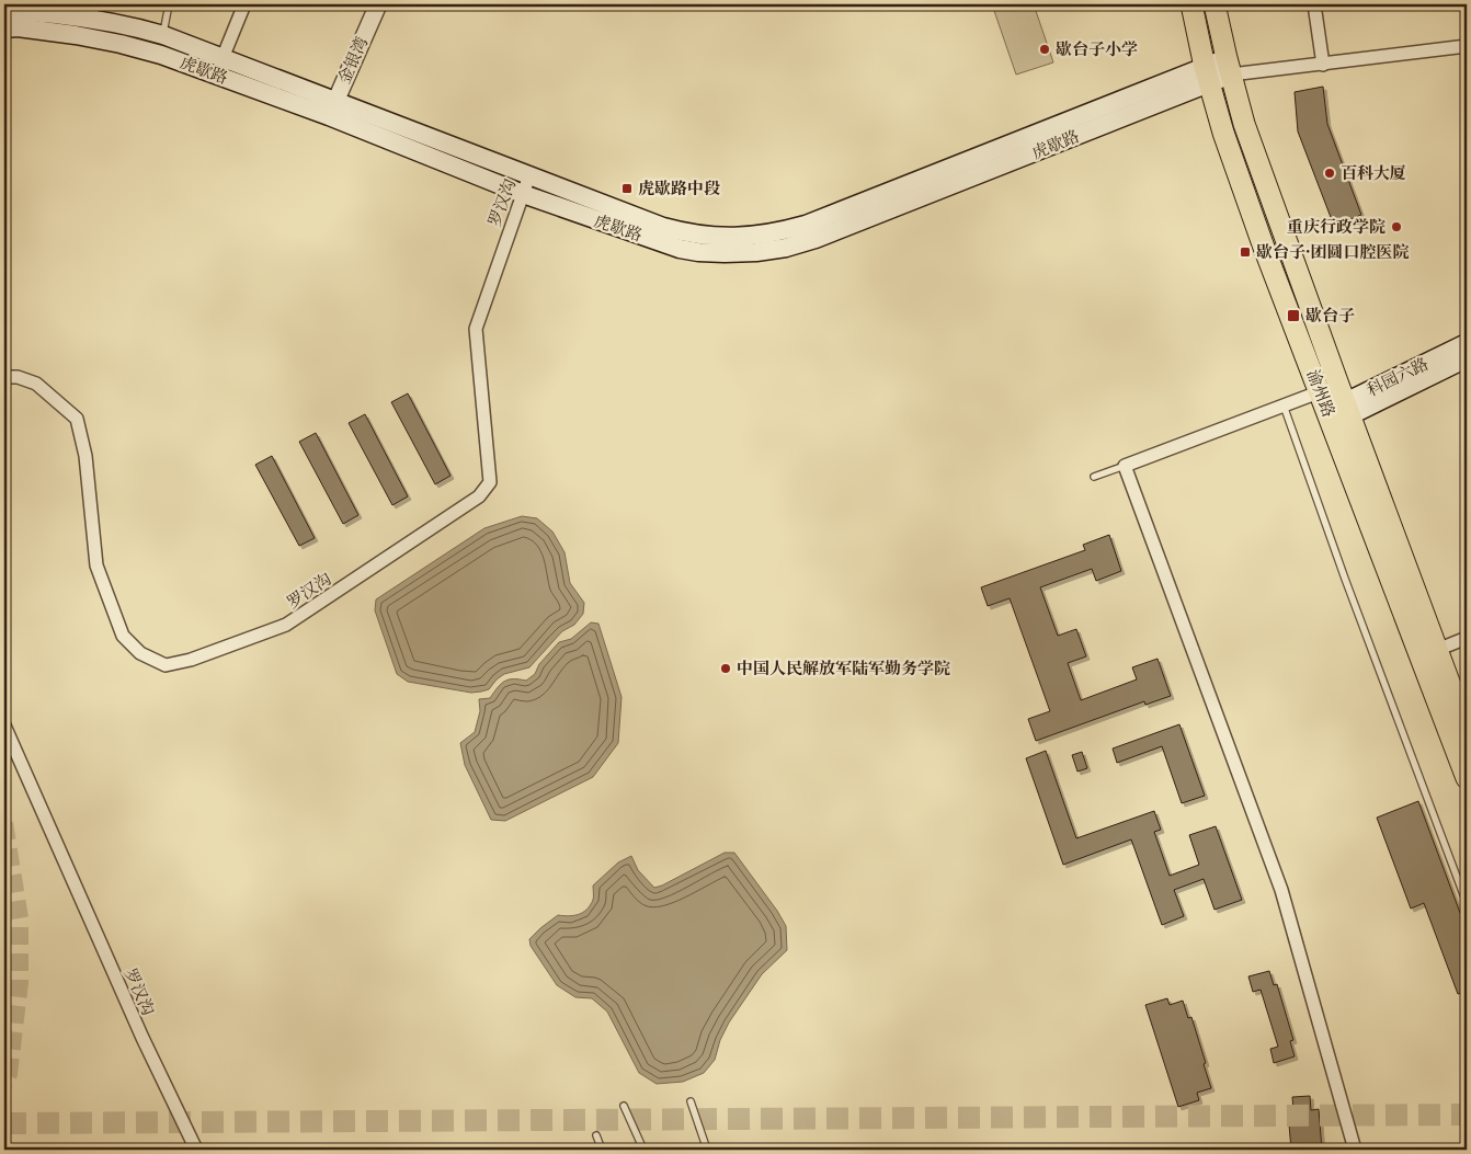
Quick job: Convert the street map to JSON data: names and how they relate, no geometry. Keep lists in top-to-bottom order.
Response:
{
  "streets": {
    "main road": ["虎歇路", "科园六路", "渝州路"],
    "street": ["金银湾", "罗汉沟"]
  },
  "crossings": [
    ["金银湾", "虎歇路"],
    ["虎歇路", "罗汉沟"],
    ["虎歇路", "渝州路"],
    ["科园六路", "渝州路"]
  ],
  "places": {
    "other": [
      "歇台子小学",
      "百科大厦",
      "重庆行政学院",
      "中国人民解放军陆军勤务学院"
    ],
    "transit": ["虎歇路中段", "歇台子‧团圆口腔医院", "歇台子"]
  }
}
